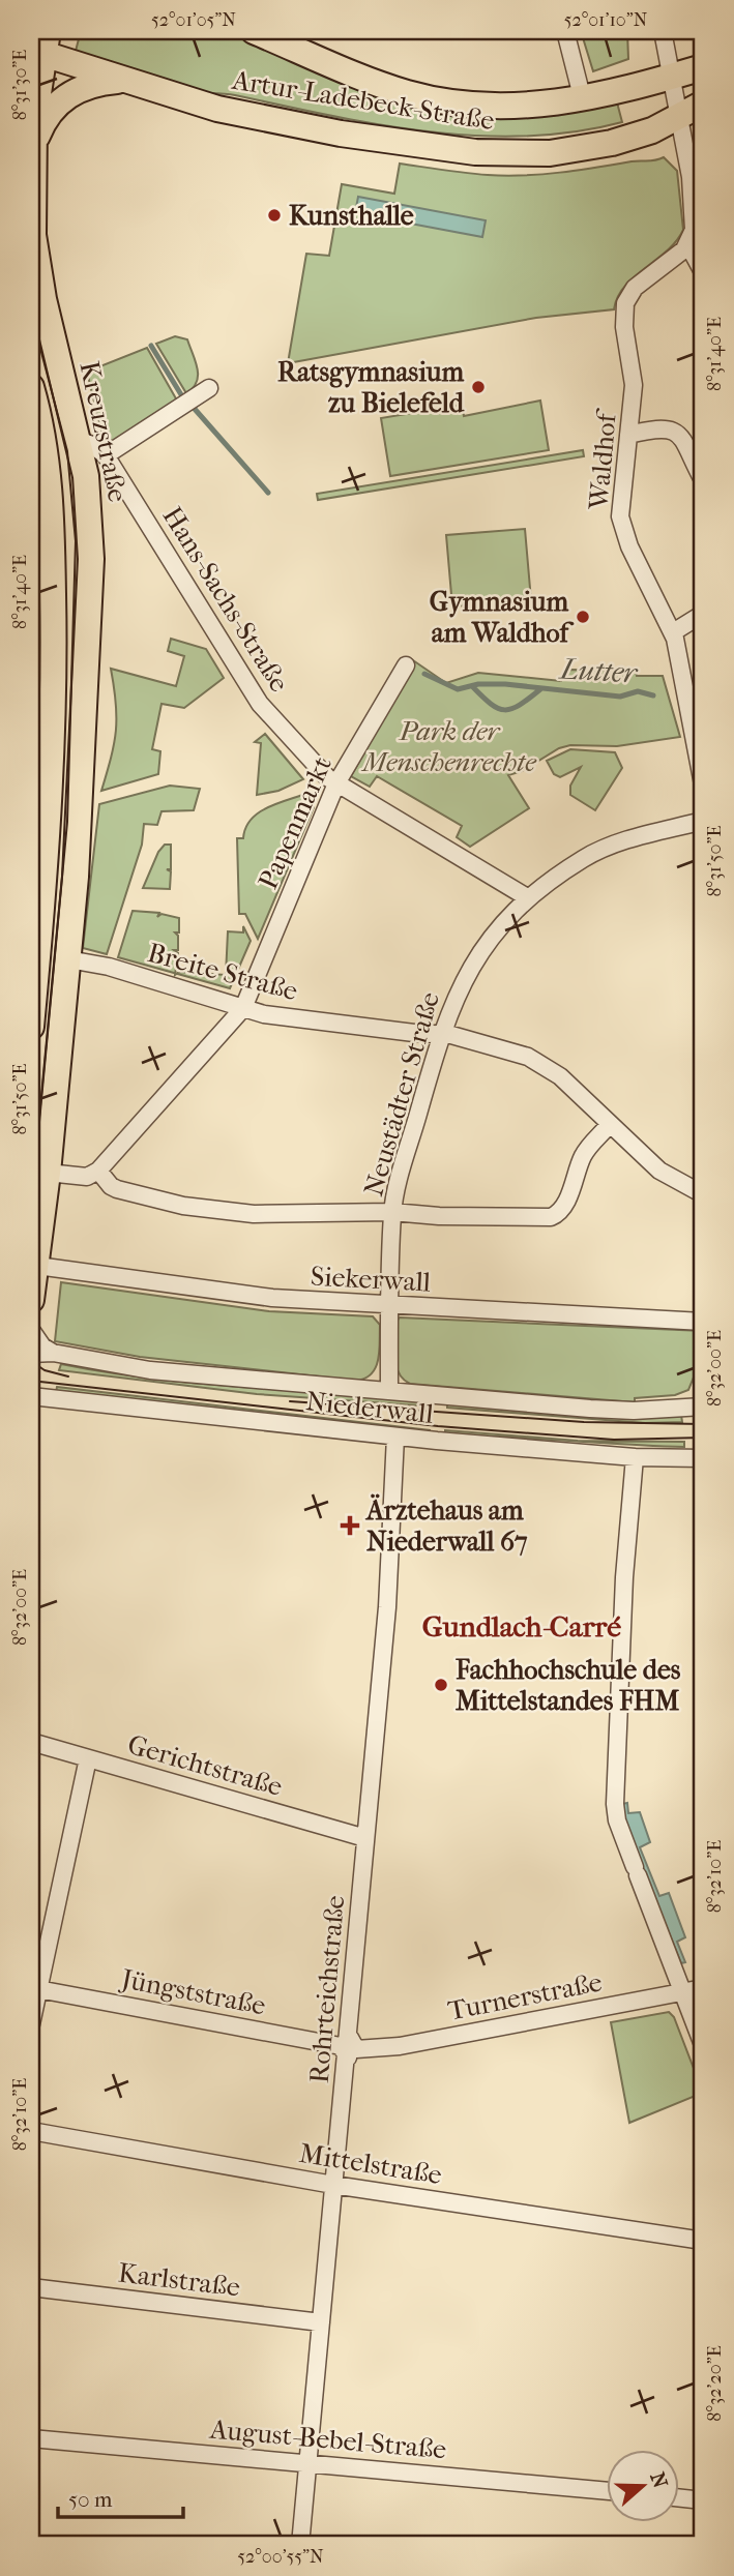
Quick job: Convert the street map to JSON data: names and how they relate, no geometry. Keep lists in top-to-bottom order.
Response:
{
  "streets": {
    "main road": ["Artur-Ladebeck-Straße", "Kreuzstraße"],
    "street": [
      "Waldhof",
      "Hans-Sachs-Straße",
      "Papenmarkt",
      "Breite Straße",
      "Neustädter Straße",
      "Siekerwall",
      "Niederwall",
      "Gerichtstraße",
      "Rohrteichstraße",
      "Jüngststraße",
      "Turnerstraße",
      "Mittelstraße",
      "Karlstraße",
      "August-Bebel-Straße"
    ]
  },
  "crossings": [
    ["Artur-Ladebeck-Straße", "Kreuzstraße"],
    ["Kreuzstraße", "Hans-Sachs-Straße"],
    ["Kreuzstraße", "Breite Straße"],
    ["Kreuzstraße", "Siekerwall"],
    ["Hans-Sachs-Straße", "Papenmarkt"],
    ["Hans-Sachs-Straße", "Neustädter Straße"],
    ["Papenmarkt", "Breite Straße"],
    ["Breite Straße", "Neustädter Straße"],
    ["Neustädter Straße", "Siekerwall"],
    ["Neustädter Straße", "Niederwall"],
    ["Niederwall", "Rohrteichstraße"],
    ["Gerichtstraße", "Rohrteichstraße"],
    ["Rohrteichstraße", "Jüngststraße"],
    ["Rohrteichstraße", "Turnerstraße"],
    ["Rohrteichstraße", "Mittelstraße"],
    ["Rohrteichstraße", "Karlstraße"],
    ["Rohrteichstraße", "August-Bebel-Straße"],
    ["Jüngststraße", "Turnerstraße"]
  ],
  "districts": ["Gundlach-Carré"],
  "water": ["Lutter"],
  "parks": ["Park der Menschenrechte"],
  "places": {
    "other": [
      "Kunsthalle",
      "Ratsgymnasium zu Bielefeld",
      "Gymnasium am Waldhof",
      "Fachhochschule des Mittelstandes FHM"
    ],
    "health": ["Ärztehaus am Niederwall 67"]
  },
  "scale_bar": "50 m",
  "north": "right",
  "coordinates": [
    "52°01'05\"N",
    "52°01'10\"N",
    "8°31'30\"E",
    "8°31'40\"E",
    "8°31'50\"E",
    "8°32'00\"E",
    "8°32'10\"E",
    "8°32'20\"E",
    "52°00'55\"N"
  ]
}
